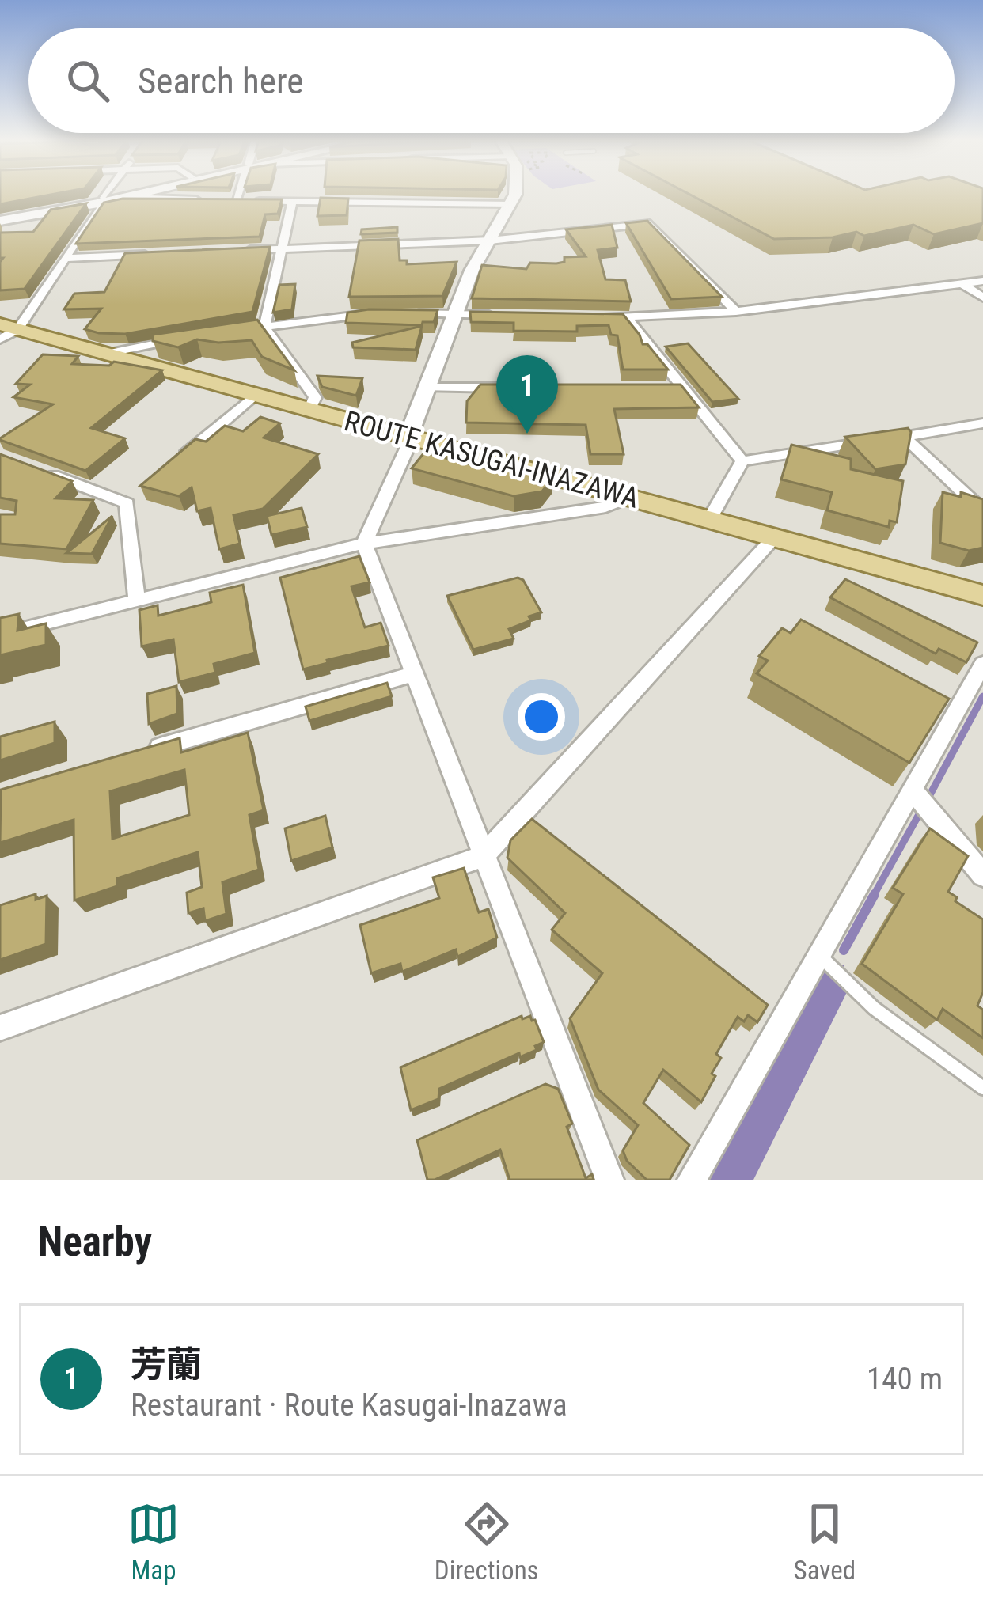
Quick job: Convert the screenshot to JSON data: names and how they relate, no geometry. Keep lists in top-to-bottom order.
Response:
{
  "streets": {
    "main road": ["ROUTE KASUGAI-INAZAWA"]
  },
  "page": {
    "search": "Search here",
    "pins": "1",
    "heading": "Nearby",
    "list": [
      {
        "mark": "1",
        "name": "芳蘭",
        "note": "Restaurant · Route Kasugai-Inazawa",
        "value": "140 m"
      }
    ],
    "nav": ["Map", "Directions", "Saved"]
  }
}
